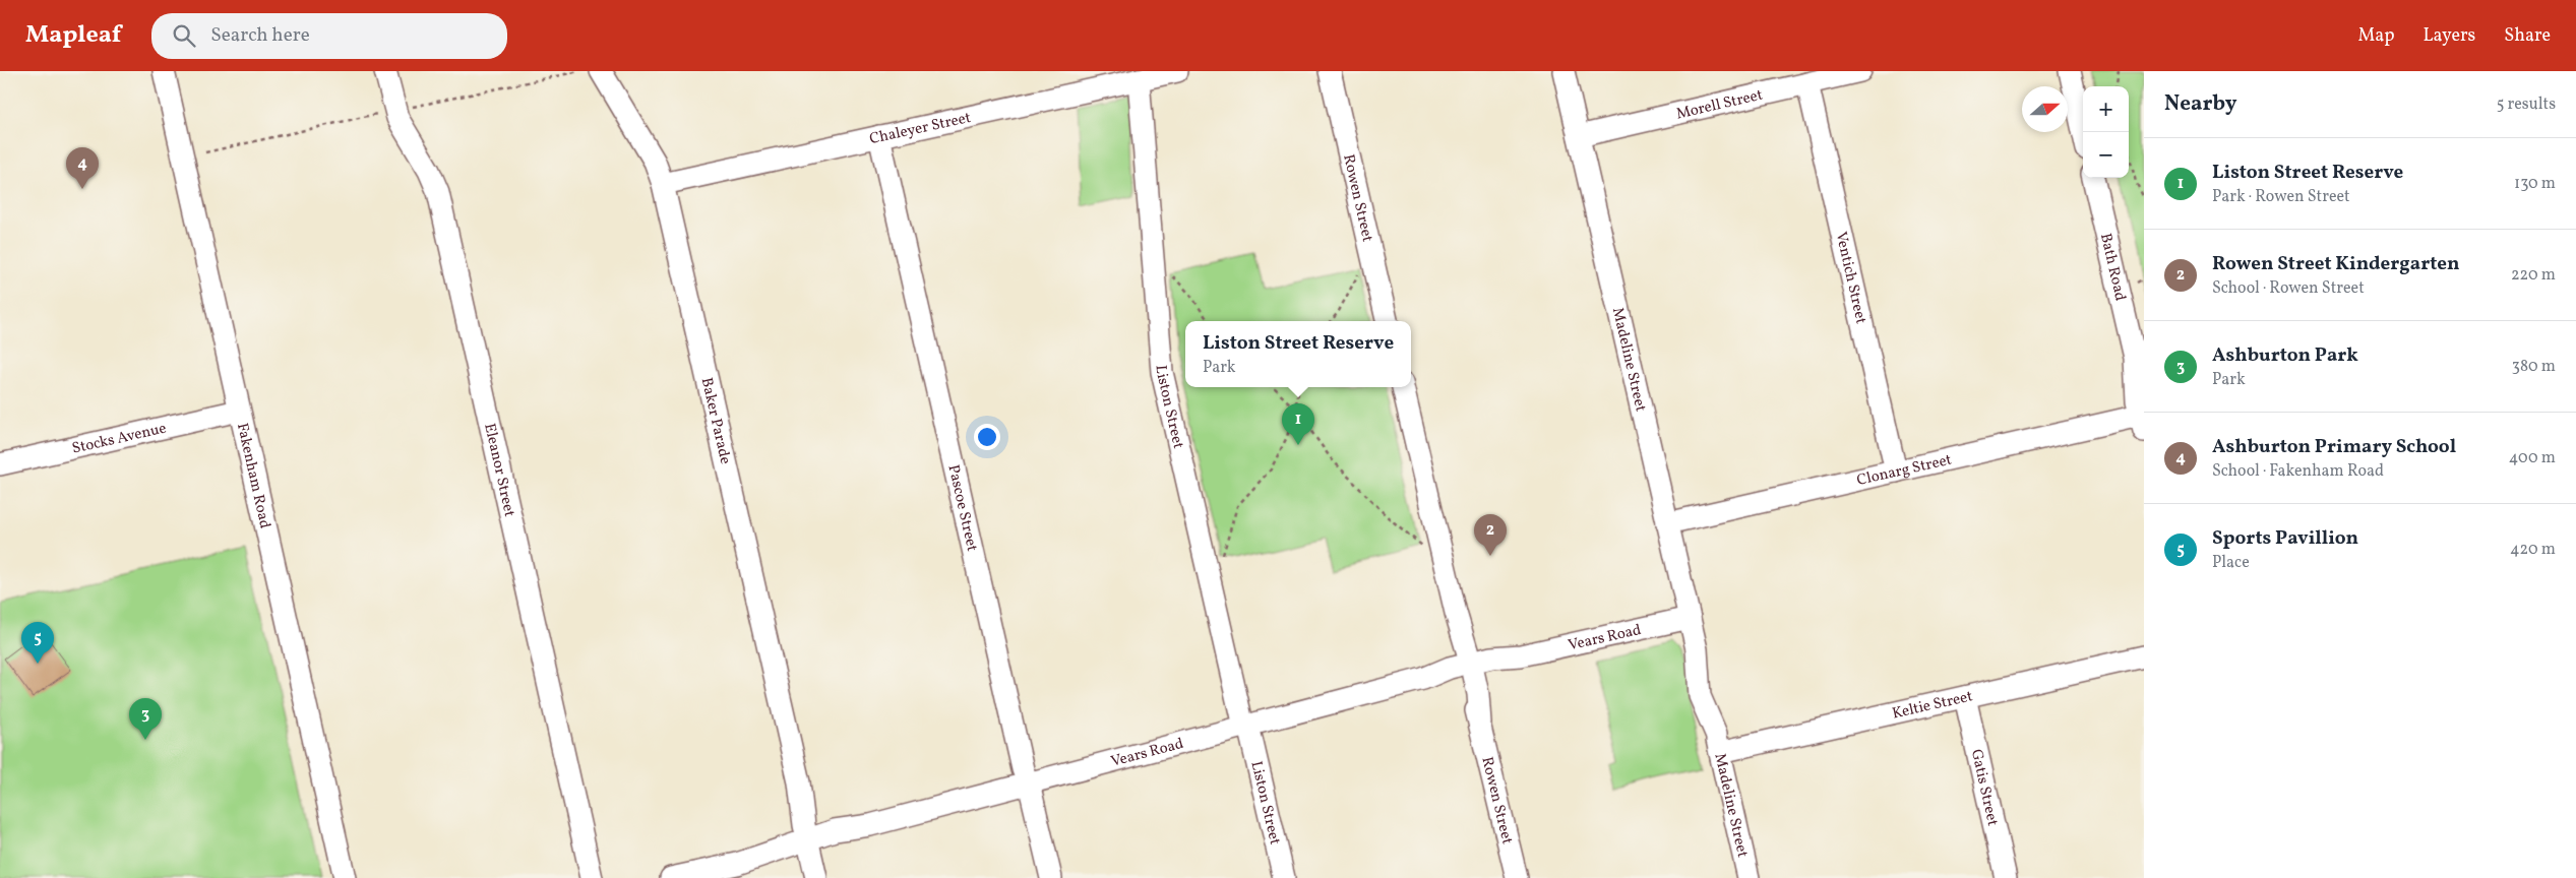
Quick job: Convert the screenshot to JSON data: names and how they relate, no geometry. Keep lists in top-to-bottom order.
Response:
{
  "streets": {
    "street": [
      "Morell Street",
      "Chaleyer Street",
      "Rowen Street",
      "Bath Road",
      "Ventich Street",
      "Madeline Street",
      "Liston Street",
      "Baker Parade",
      "Stocks Avenue",
      "Clonarg Street",
      "Eleanor Street",
      "Fakenham Road",
      "Pascoe Street",
      "Vears Road",
      "Keltie Street",
      "Gatis Street"
    ]
  },
  "crossings": [
    ["Morell Street", "Ventich Street"],
    ["Morell Street", "Madeline Street"],
    ["Chaleyer Street", "Liston Street"],
    ["Chaleyer Street", "Baker Parade"],
    ["Chaleyer Street", "Pascoe Street"],
    ["Rowen Street", "Vears Road"],
    ["Bath Road", "Clonarg Street"],
    ["Ventich Street", "Clonarg Street"],
    ["Madeline Street", "Clonarg Street"],
    ["Madeline Street", "Vears Road"],
    ["Madeline Street", "Keltie Street"],
    ["Liston Street", "Vears Road"],
    ["Baker Parade", "Vears Road"],
    ["Stocks Avenue", "Fakenham Road"],
    ["Pascoe Street", "Vears Road"],
    ["Keltie Street", "Gatis Street"]
  ],
  "north": "right",
  "page": {
    "header": "Mapleaf",
    "search": "Search here",
    "nav": ["Map", "Layers", "Share"],
    "heading": ["Nearby", "5 results"],
    "map_buttons": ["+", "−"],
    "list": [
      {
        "mark": "1",
        "name": "Liston Street Reserve",
        "note": "Park · Rowen Street",
        "value": "130 m"
      },
      {
        "mark": "2",
        "name": "Rowen Street Kindergarten",
        "note": "School · Rowen Street",
        "value": "220 m"
      },
      {
        "mark": "3",
        "name": "Ashburton Park",
        "note": "Park",
        "value": "380 m"
      },
      {
        "mark": "4",
        "name": "Ashburton Primary School",
        "note": "School · Fakenham Road",
        "value": "400 m"
      },
      {
        "mark": "5",
        "name": "Sports Pavillion",
        "note": "Place",
        "value": "420 m"
      }
    ],
    "pins": [
      "4",
      "1",
      "2",
      "5",
      "3"
    ],
    "popup": ["Liston Street Reserve", "Park"]
  }
}
